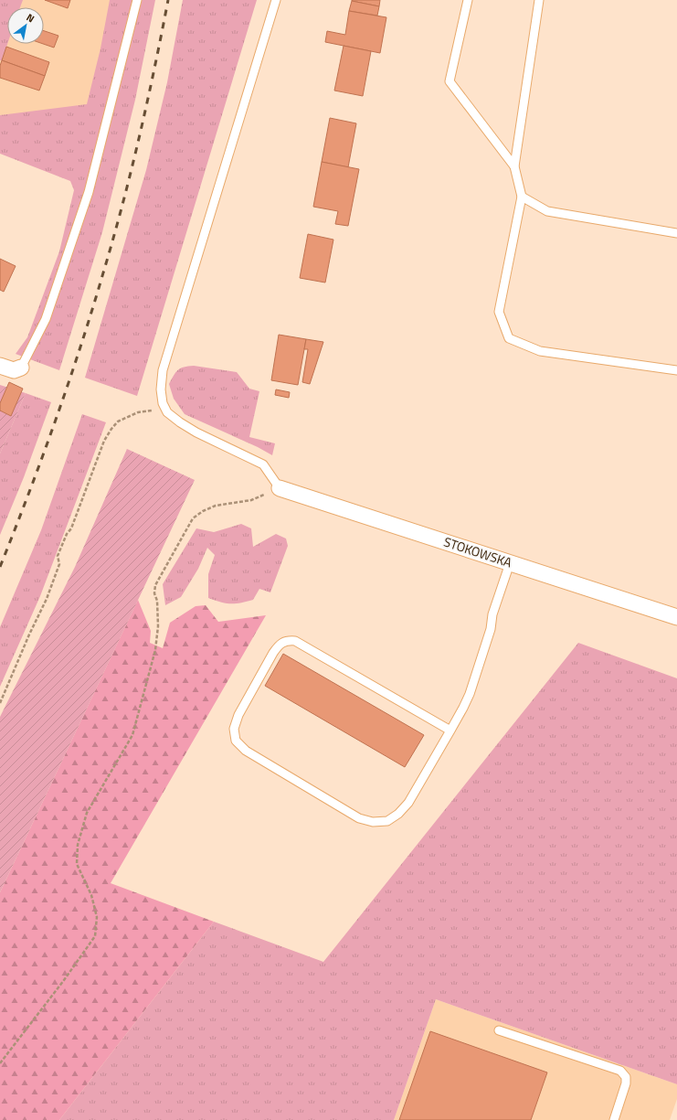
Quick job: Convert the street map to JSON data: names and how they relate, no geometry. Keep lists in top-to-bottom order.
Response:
{
  "streets": {
    "street": ["STOKOWSKA"]
  },
  "north": "top right"
}
